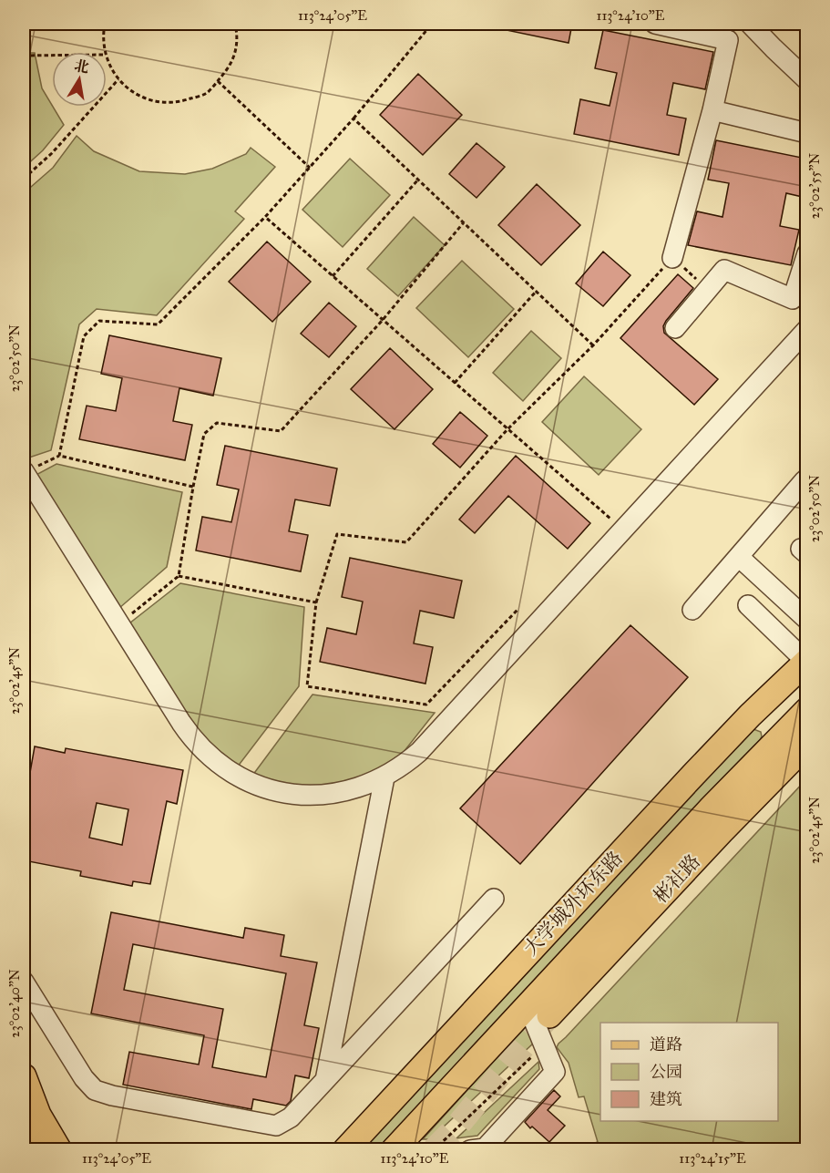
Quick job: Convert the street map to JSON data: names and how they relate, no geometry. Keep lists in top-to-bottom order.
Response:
{
  "streets": {
    "main road": ["彬社路", "大学城外环东路"]
  },
  "crossings": [
    ["彬社路", "大学城外环东路"]
  ],
  "legend": ["道路", "公园", "建筑"],
  "north": "top",
  "coordinates": [
    "113°24'05\"E",
    "113°24'10\"E",
    "23°02'55\"N",
    "23°02'50\"N",
    "23°02'45\"N",
    "23°02'40\"N",
    "113°24'15\"E"
  ]
}
